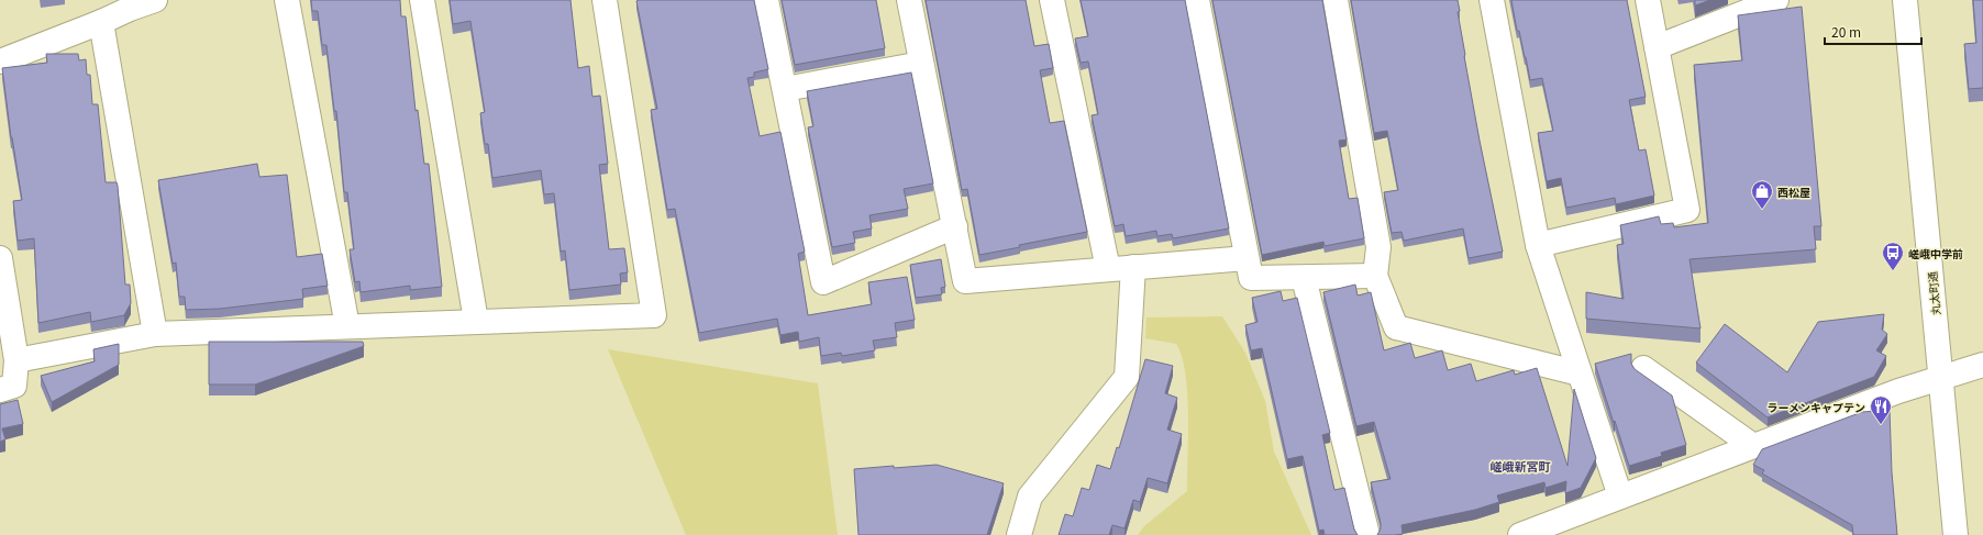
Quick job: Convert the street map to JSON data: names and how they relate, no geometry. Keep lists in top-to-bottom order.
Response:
{
  "streets": {
    "street": ["丸太町通"]
  },
  "districts": ["嵯峨新宮町"],
  "places": {
    "shop": ["西松屋"],
    "bus stop": ["嵯峨中学前"],
    "restaurant": ["ラーメンキャプテン"]
  },
  "scale_bar": "20 m"
}
